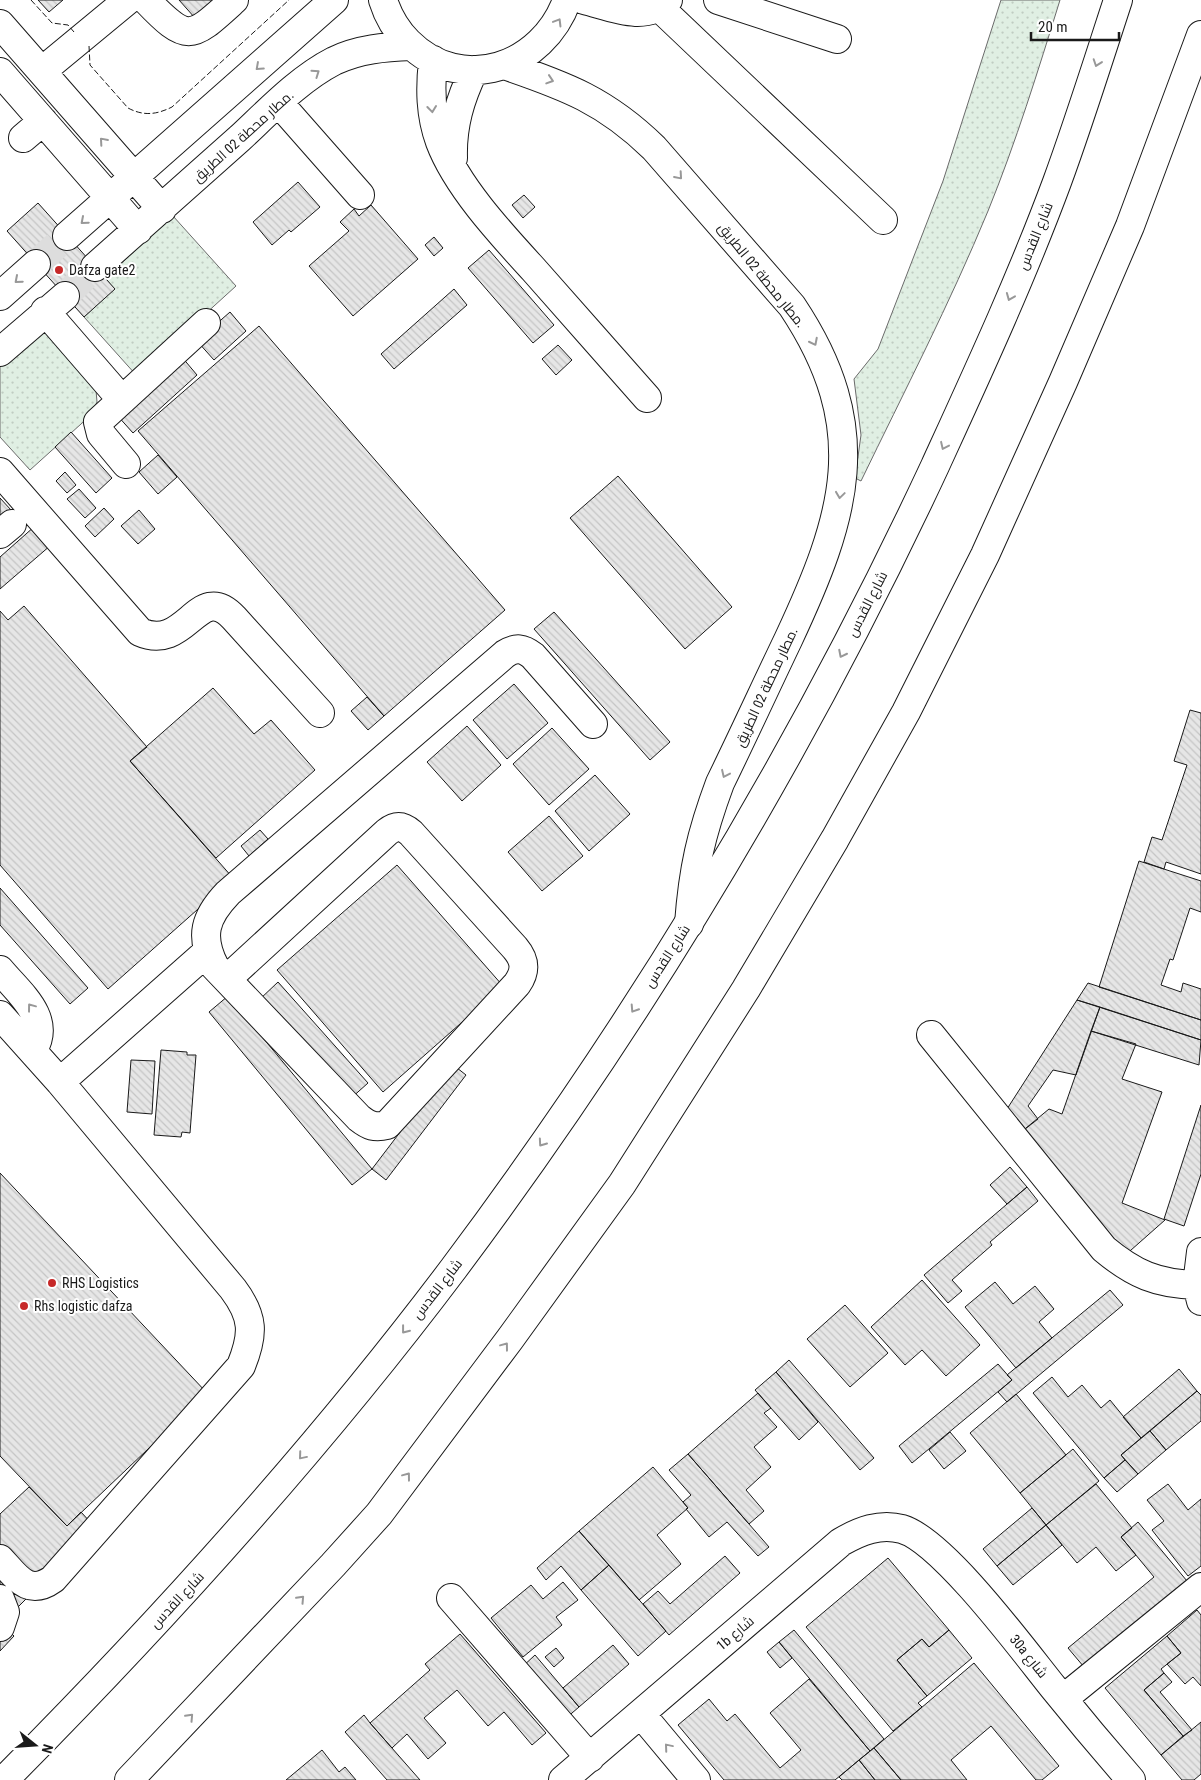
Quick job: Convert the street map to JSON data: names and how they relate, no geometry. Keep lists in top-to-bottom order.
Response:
{
  "streets": {
    "main road": [
      "مطار محطة 02 الطريق.",
      "شارع القدس",
      "1b شارع",
      "30a شارع"
    ]
  },
  "crossings": [
    ["مطار محطة 02 الطريق.", "شارع القدس"],
    ["1b شارع", "30a شارع"]
  ],
  "places": ["Dafza gate2", "RHS Logistics", "Rhs logistic dafza"],
  "scale_bar": "20 m",
  "north": "right"
}
